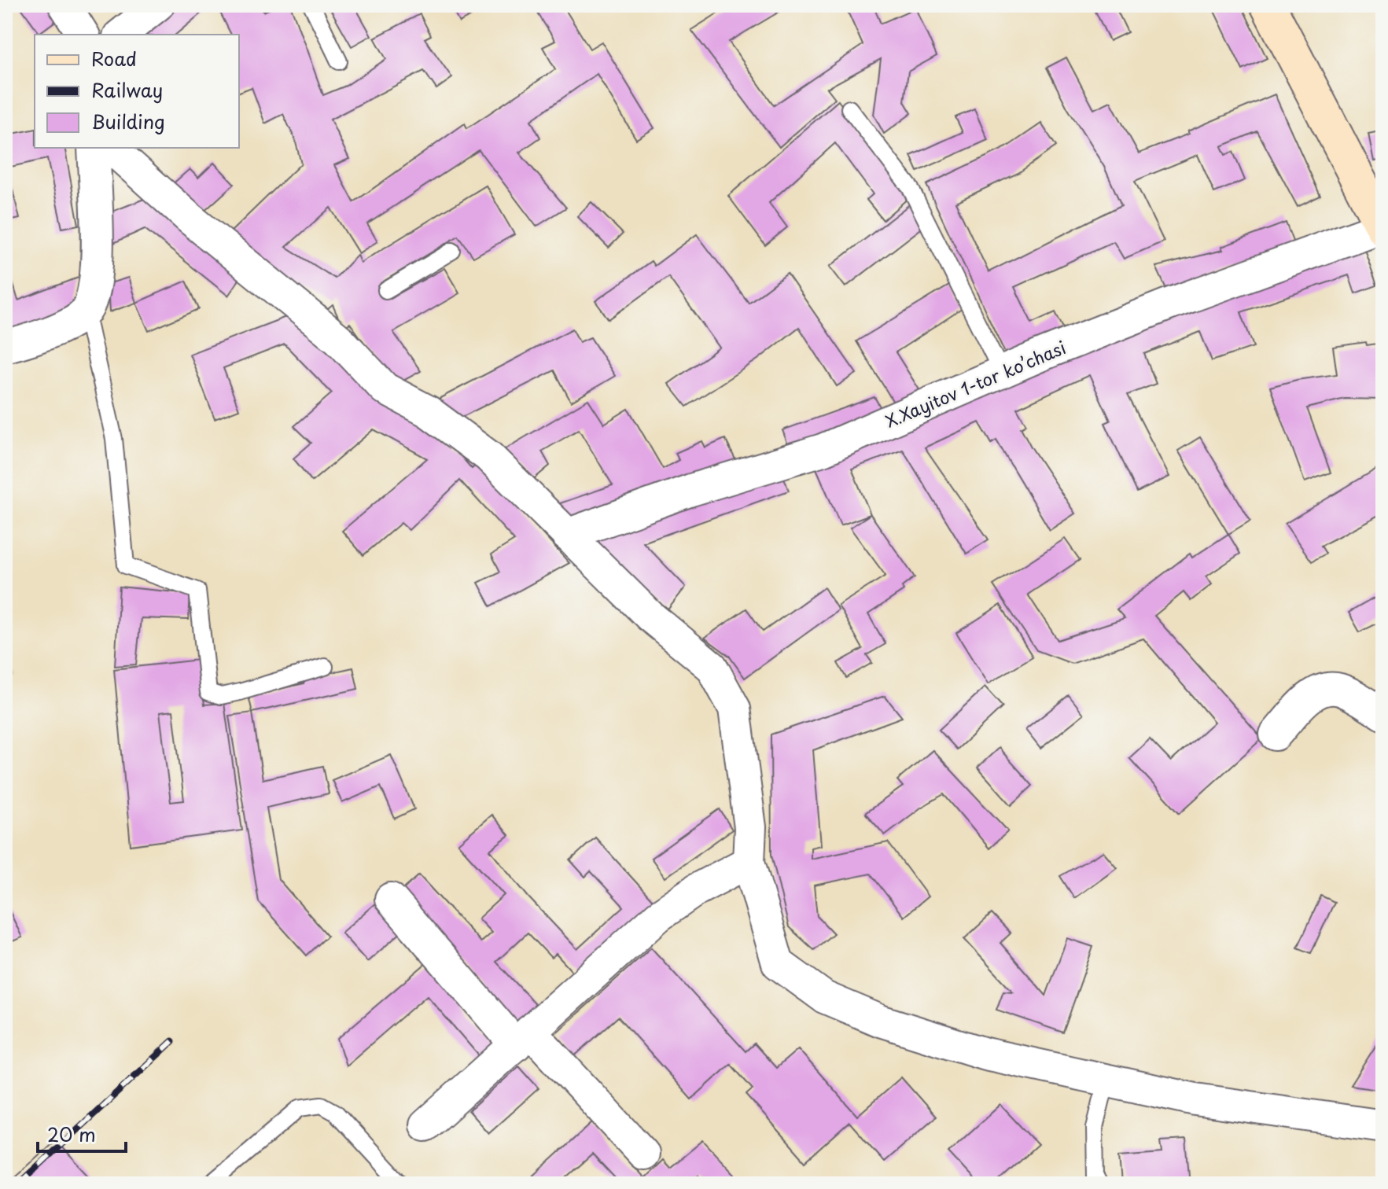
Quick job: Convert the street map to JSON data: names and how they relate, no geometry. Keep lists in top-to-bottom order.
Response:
{
  "streets": {
    "street": ["X.Xayitov 1-tor koʼchasi"]
  },
  "legend": ["Road", "Railway", "Building"],
  "scale_bar": "20 m"
}
